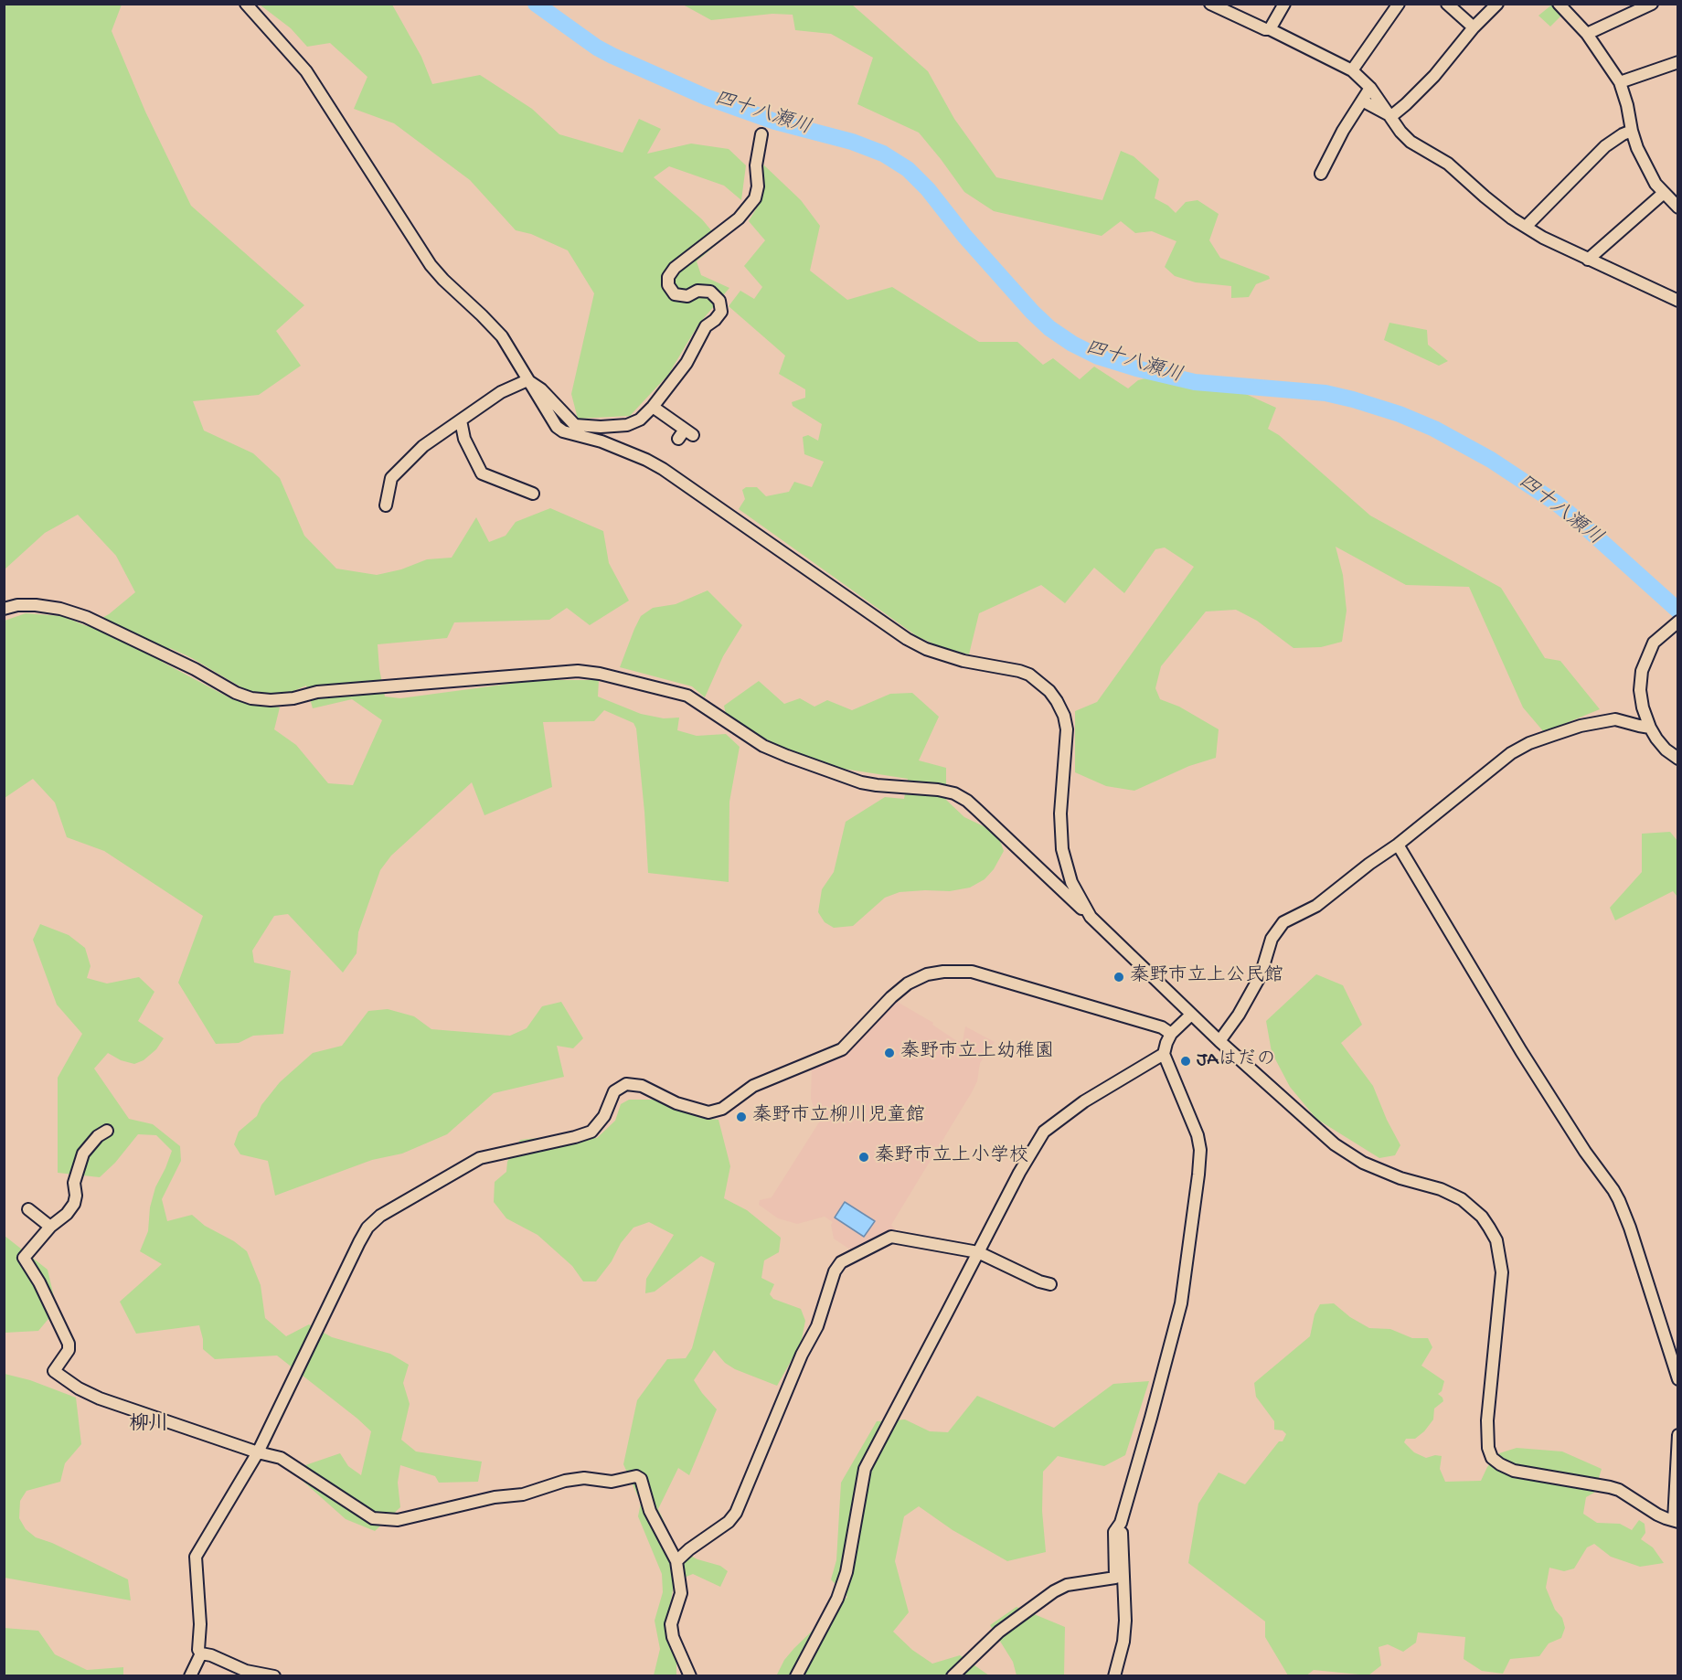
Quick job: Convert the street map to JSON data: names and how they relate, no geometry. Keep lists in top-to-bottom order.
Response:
{
  "districts": ["柳川"],
  "water": ["四十八瀬川"],
  "places": [
    "秦野市立上公民館",
    "秦野市立上幼稚園",
    "JAはだの",
    "秦野市立柳川児童館",
    "秦野市立上小学校"
  ]
}
